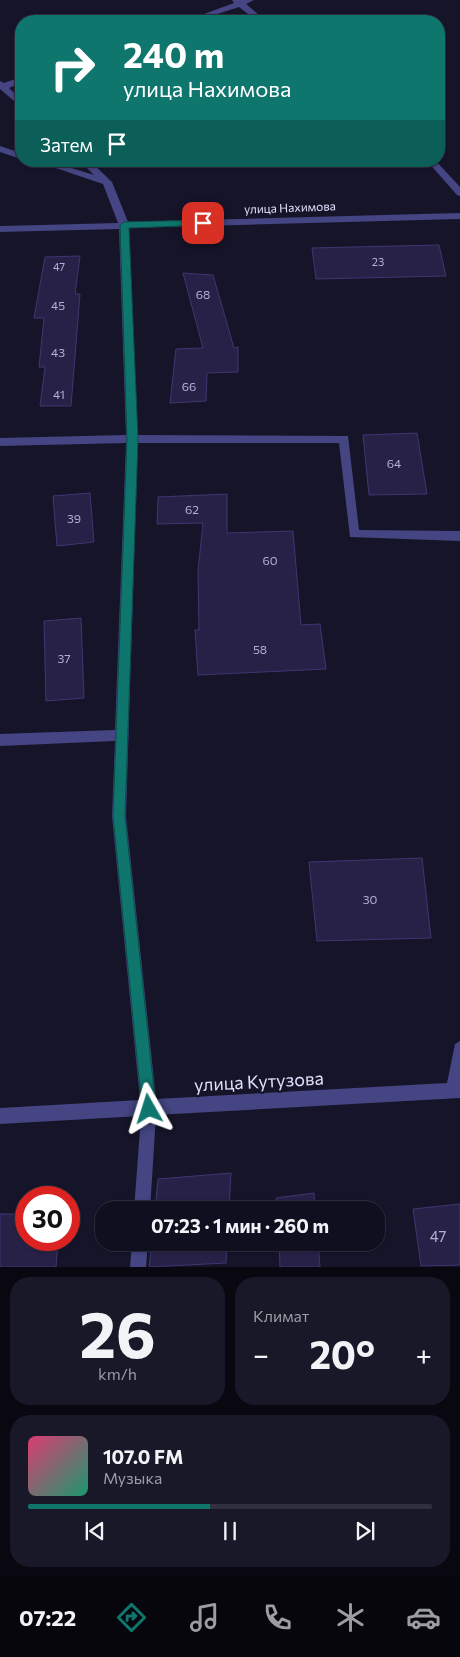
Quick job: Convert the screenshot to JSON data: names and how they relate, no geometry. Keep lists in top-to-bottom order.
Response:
{
  "streets": {
    "street": ["улица Нахимова", "улица Кутузова"]
  },
  "house_numbers": [
    "23",
    "47",
    "68",
    "45",
    "43",
    "66",
    "41",
    "64",
    "62",
    "39",
    "60",
    "58",
    "37",
    "30",
    "47"
  ],
  "page": {
    "turn": ["240 m", "улица Нахимова"],
    "then": "Затем",
    "limit": "30",
    "trip": "07:23 · 1 мин · 260 m",
    "tile": [
      ["26", "km/h"],
      "Климат"
    ],
    "heat": ["−", "20°", "+"],
    "song": ["107.0 FM", "Музыка"],
    "tabs": "07:22"
  }
}
